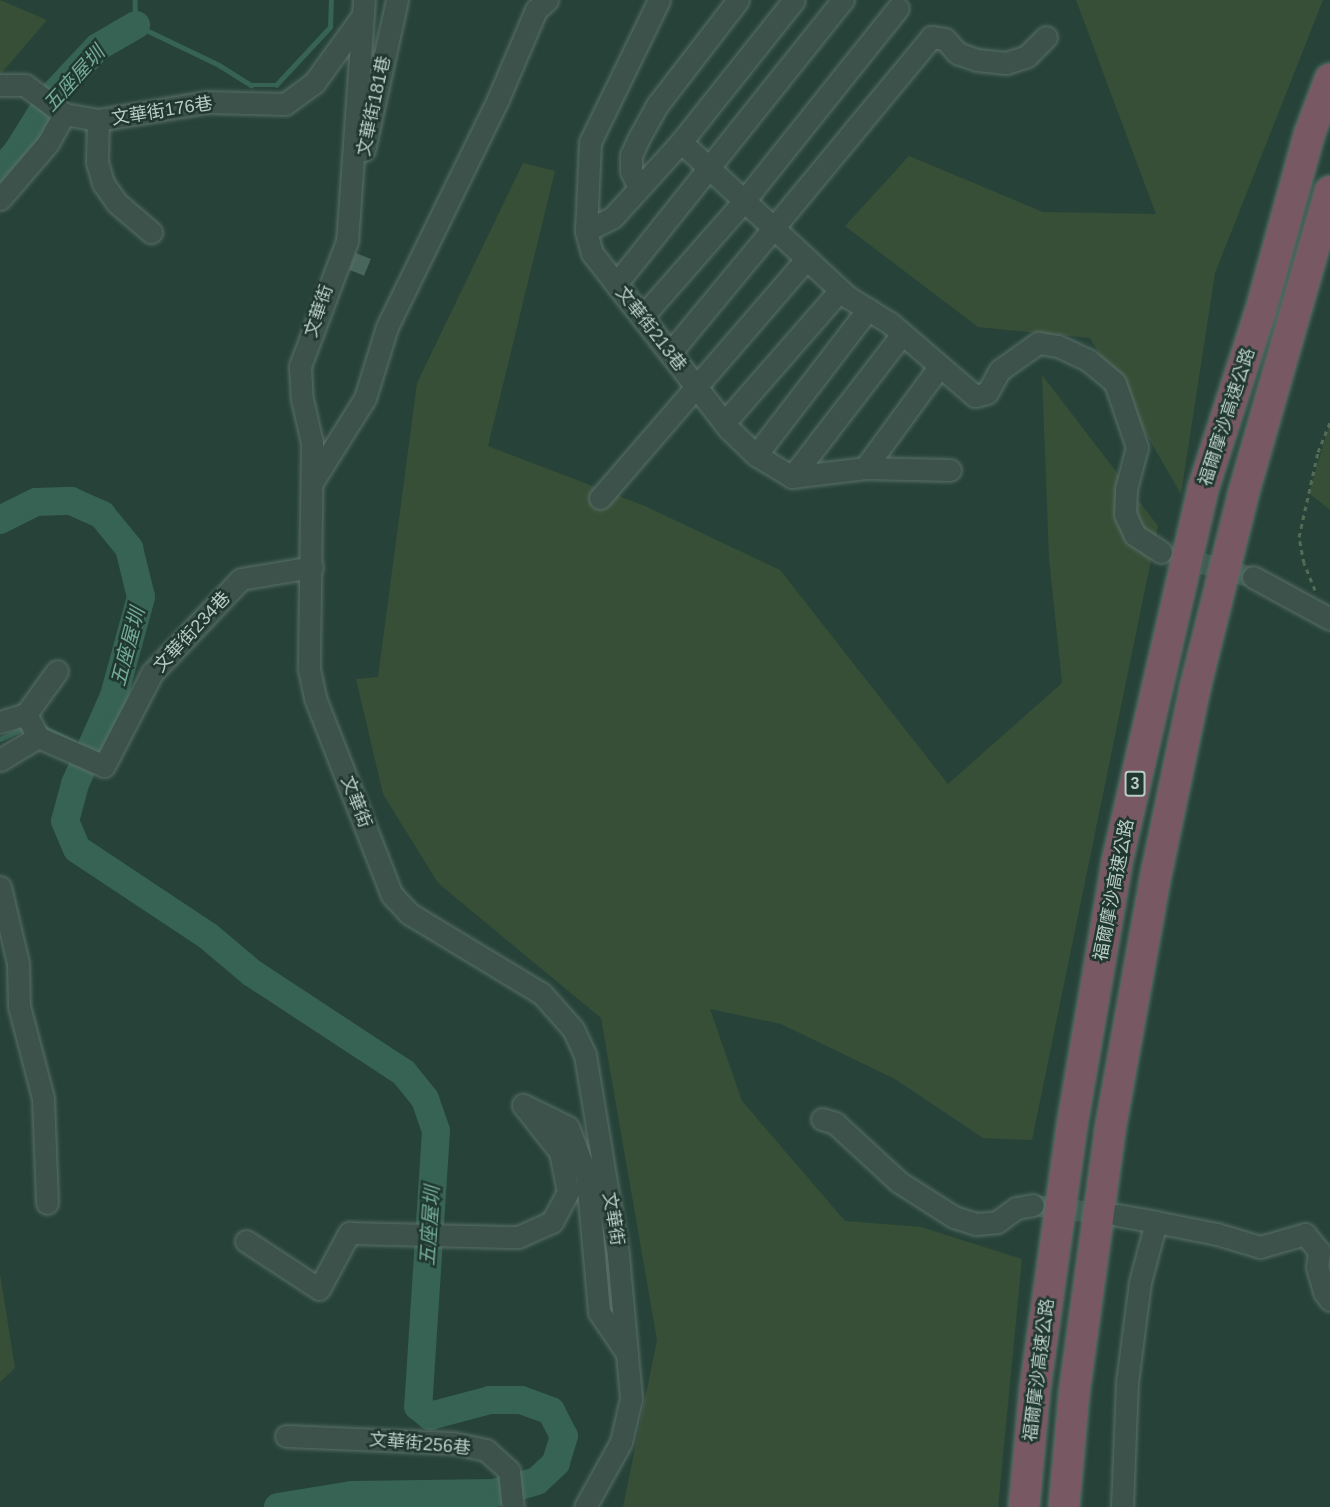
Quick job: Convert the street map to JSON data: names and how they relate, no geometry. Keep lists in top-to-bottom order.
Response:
{
  "streets": {
    "highway": ["福爾摩沙高速公路", "3"],
    "street": [
      "文華街181巷",
      "文華街176巷",
      "文華街",
      "文華街213巷",
      "文華街234巷",
      "文華街256巷"
    ]
  },
  "crossings": [
    ["文華街181巷", "文華街"],
    ["文華街176巷", "文華街"],
    ["文華街", "文華街234巷"]
  ],
  "water": ["五座屋圳"]
}
